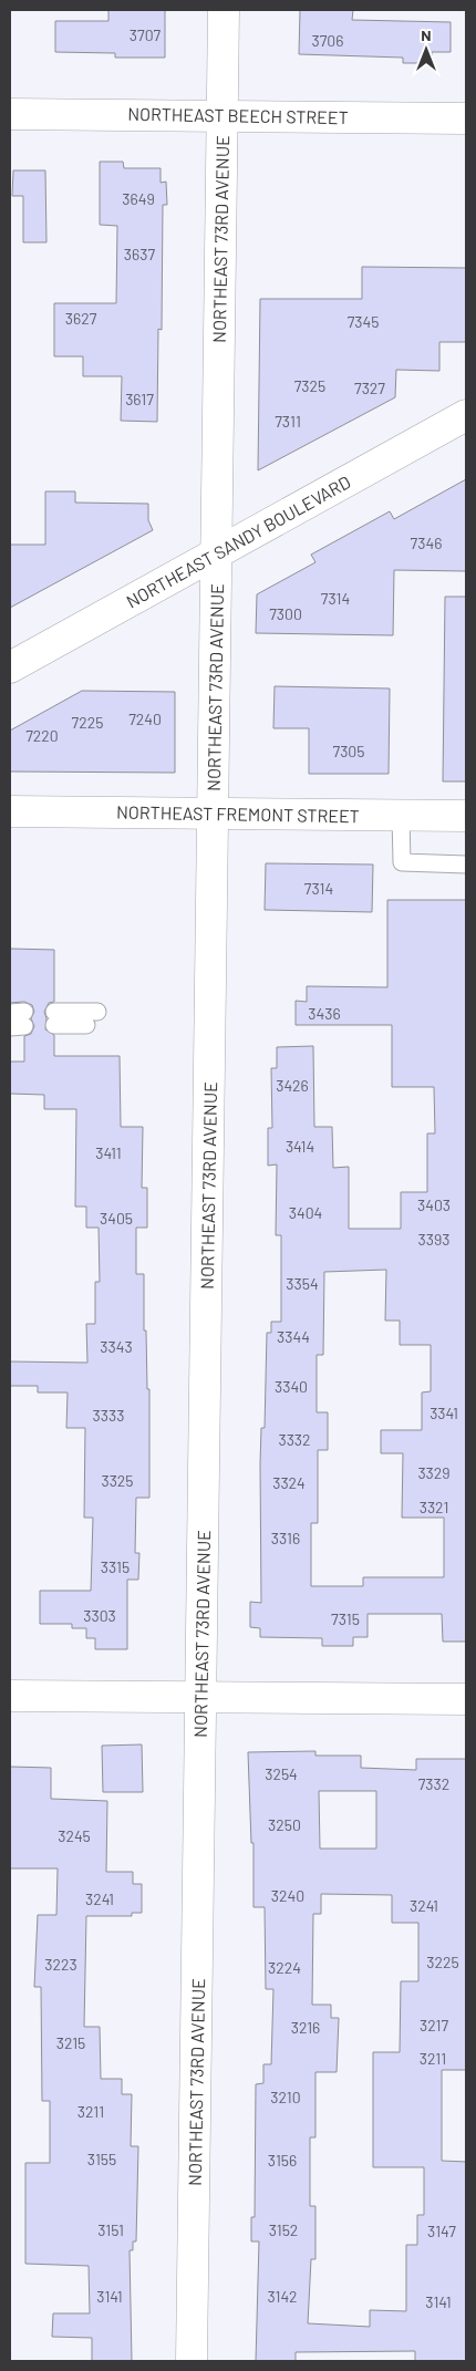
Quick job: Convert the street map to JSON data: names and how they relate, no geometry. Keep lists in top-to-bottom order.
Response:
{
  "streets": {
    "street": [
      "NORTHEAST BEECH STREET",
      "NORTHEAST 73RD AVENUE",
      "NORTHEAST SANDY BOULEVARD",
      "NORTHEAST FREMONT STREET"
    ]
  },
  "crossings": [
    ["NORTHEAST BEECH STREET", "NORTHEAST 73RD AVENUE"],
    ["NORTHEAST 73RD AVENUE", "NORTHEAST SANDY BOULEVARD"],
    ["NORTHEAST 73RD AVENUE", "NORTHEAST FREMONT STREET"]
  ],
  "house_numbers": [
    "3707",
    "3706",
    "3649",
    "3637",
    "3627",
    "7345",
    "7325",
    "7327",
    "3617",
    "7311",
    "7346",
    "7314",
    "7300",
    "7240",
    "7225",
    "7220",
    "7305",
    "7314",
    "3436",
    "3426",
    "3414",
    "3411",
    "3403",
    "3404",
    "3405",
    "3393",
    "3354",
    "3344",
    "3343",
    "3340",
    "3341",
    "3333",
    "3332",
    "3329",
    "3325",
    "3324",
    "3321",
    "3316",
    "3315",
    "3303",
    "7315",
    "3254",
    "7332",
    "3250",
    "3245",
    "3240",
    "3241",
    "3241",
    "3225",
    "3223",
    "3224",
    "3217",
    "3216",
    "3215",
    "3211",
    "3210",
    "3211",
    "3155",
    "3156",
    "3151",
    "3152",
    "3147",
    "3141",
    "3142",
    "3141"
  ],
  "north": "top"
}
